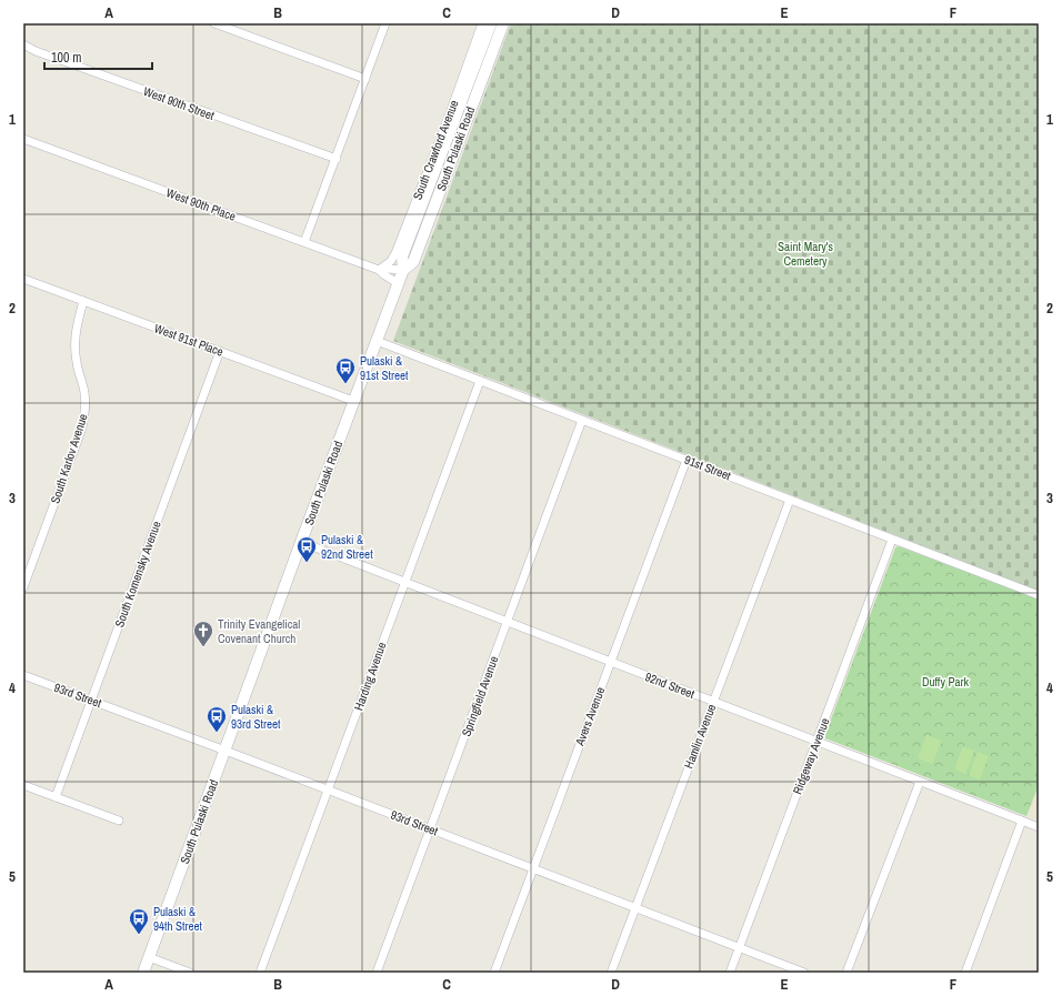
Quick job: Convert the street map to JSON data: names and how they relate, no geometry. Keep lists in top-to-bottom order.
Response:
{
  "streets": {
    "main road": ["South Pulaski Road"],
    "street": [
      "West 90th Street",
      "South Crawford Avenue",
      "West 90th Place",
      "West 91st Place",
      "South Karlov Avenue",
      "91st Street",
      "South Komensky Avenue",
      "Harding Avenue",
      "92nd Street",
      "93rd Street",
      "Springfield Avenue",
      "Avers Avenue",
      "Hamlin Avenue",
      "Ridgeway Avenue"
    ]
  },
  "crossings": [
    ["South Pulaski Road", "West 90th Place"],
    ["South Pulaski Road", "West 91st Place"],
    ["South Pulaski Road", "91st Street"],
    ["South Pulaski Road", "92nd Street"],
    ["South Pulaski Road", "93rd Street"],
    ["South Crawford Avenue", "West 90th Place"],
    ["West 91st Place", "South Karlov Avenue"],
    ["West 91st Place", "South Komensky Avenue"],
    ["91st Street", "Harding Avenue"],
    ["91st Street", "Springfield Avenue"],
    ["91st Street", "Avers Avenue"],
    ["91st Street", "Hamlin Avenue"],
    ["91st Street", "Ridgeway Avenue"],
    ["South Komensky Avenue", "93rd Street"],
    ["Harding Avenue", "92nd Street"],
    ["Harding Avenue", "93rd Street"],
    ["92nd Street", "Springfield Avenue"],
    ["92nd Street", "Avers Avenue"],
    ["92nd Street", "Hamlin Avenue"],
    ["92nd Street", "Ridgeway Avenue"],
    ["93rd Street", "Springfield Avenue"],
    ["93rd Street", "Avers Avenue"],
    ["93rd Street", "Hamlin Avenue"],
    ["93rd Street", "Ridgeway Avenue"]
  ],
  "parks": ["Saint Mary's Cemetery", "Duffy Park"],
  "places": {
    "bus stop": [
      "Pulaski & 91st Street",
      "Pulaski & 92nd Street",
      "Pulaski & 93rd Street",
      "Pulaski & 94th Street"
    ],
    "church": ["Trinity Evangelical Covenant Church"]
  },
  "scale_bar": "100 m",
  "grid": {
    "columns": [
      "A",
      "B",
      "C",
      "D",
      "E",
      "F"
    ],
    "rows": [
      "1",
      "2",
      "3",
      "4",
      "5"
    ]
  }
}
